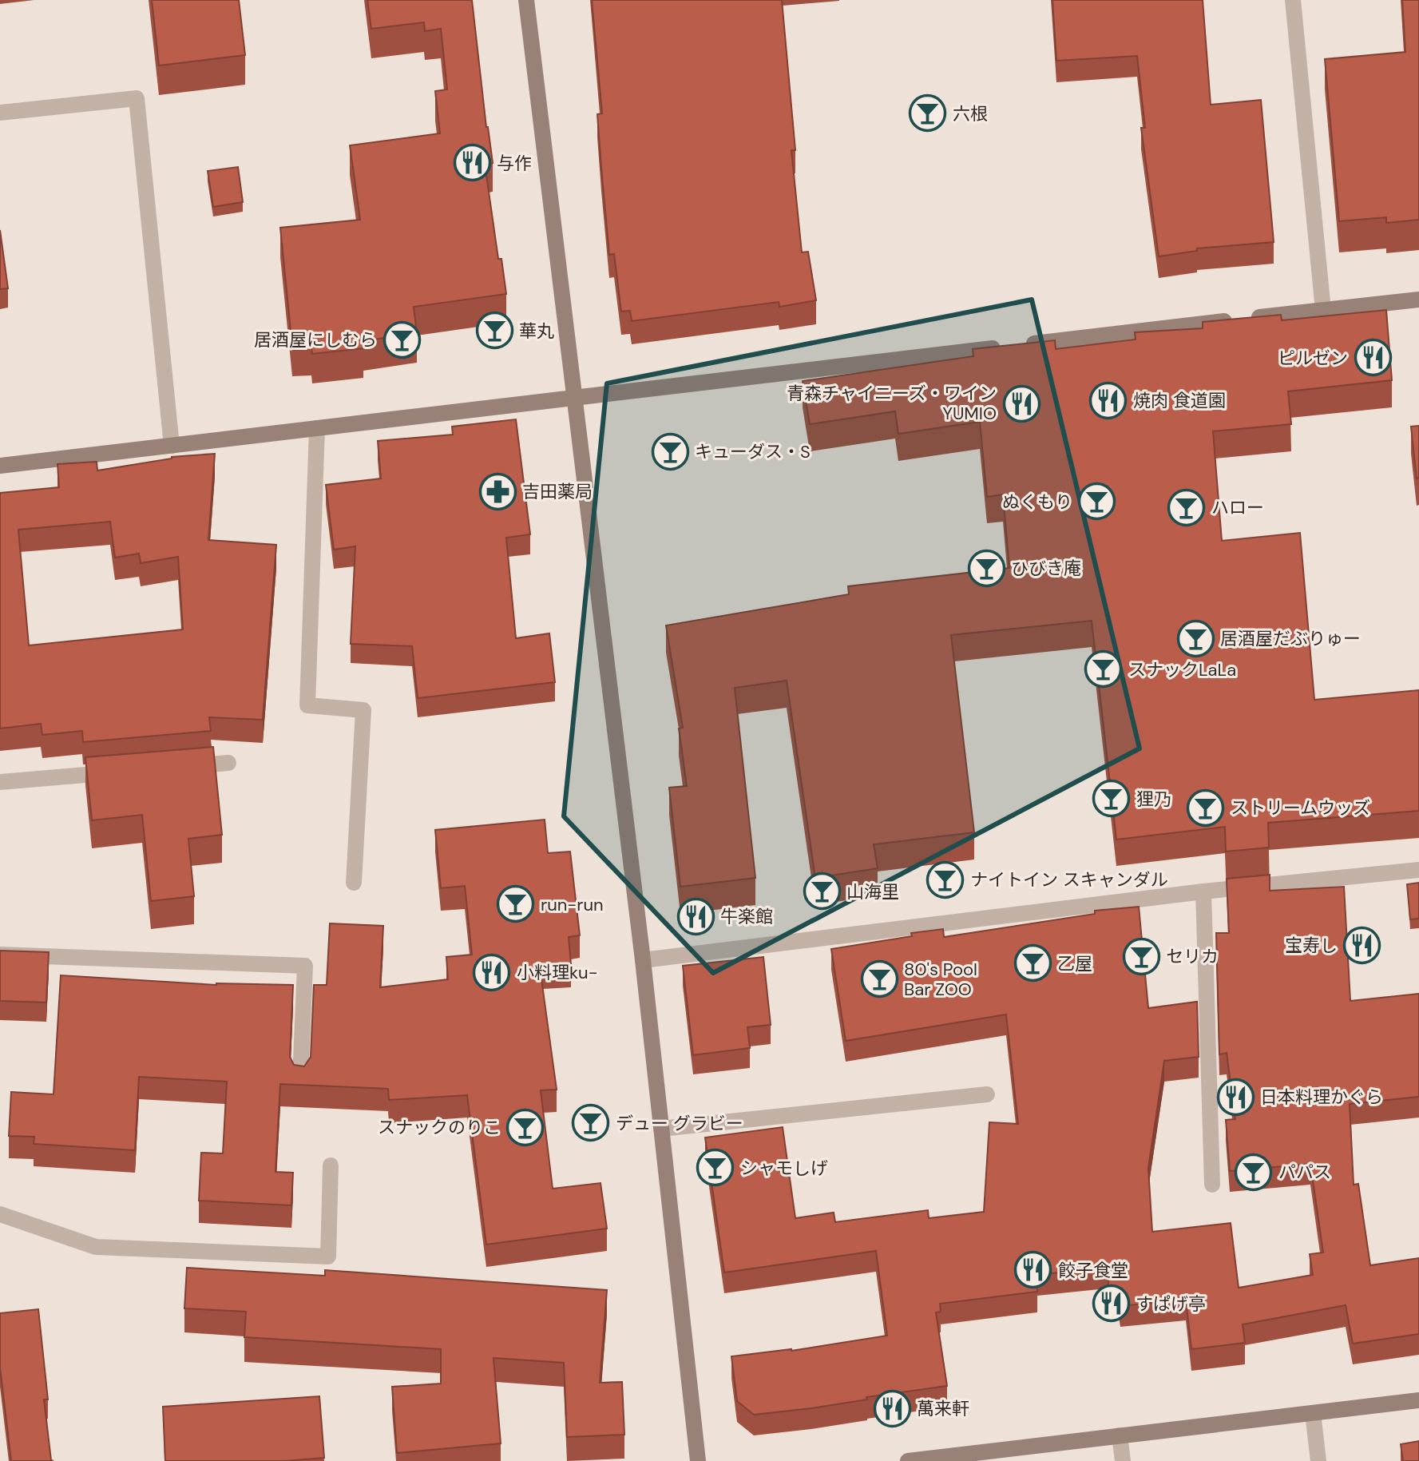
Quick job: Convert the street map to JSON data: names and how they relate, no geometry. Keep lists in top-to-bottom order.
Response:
{
  "places": {
    "bar": [
      "六根",
      "華丸",
      "居酒屋にしむら",
      "キューダス・S",
      "ぬくもり",
      "ハロー",
      "ひびき庵",
      "居酒屋だぶりゅー",
      "スナックLaLa",
      "狸乃",
      "ストリームウッズ",
      "ナイトイン スキャンダル",
      "山海里",
      "run-run",
      "セリカ",
      "乙屋",
      "80's Pool Bar ZOO",
      "デュー グラビー",
      "スナックのりこ",
      "シャモしげ",
      "パパス"
    ],
    "restaurant": [
      "与作",
      "ピルゼン",
      "焼肉 食道園",
      "青森チャイニーズ・ワイン YUMIO",
      "牛楽館",
      "宝寿し",
      "小料理ku-",
      "日本料理かぐら",
      "餃子食堂",
      "すぱげ亭",
      "萬来軒"
    ],
    "pharmacy": ["吉田薬局"]
  }
}
